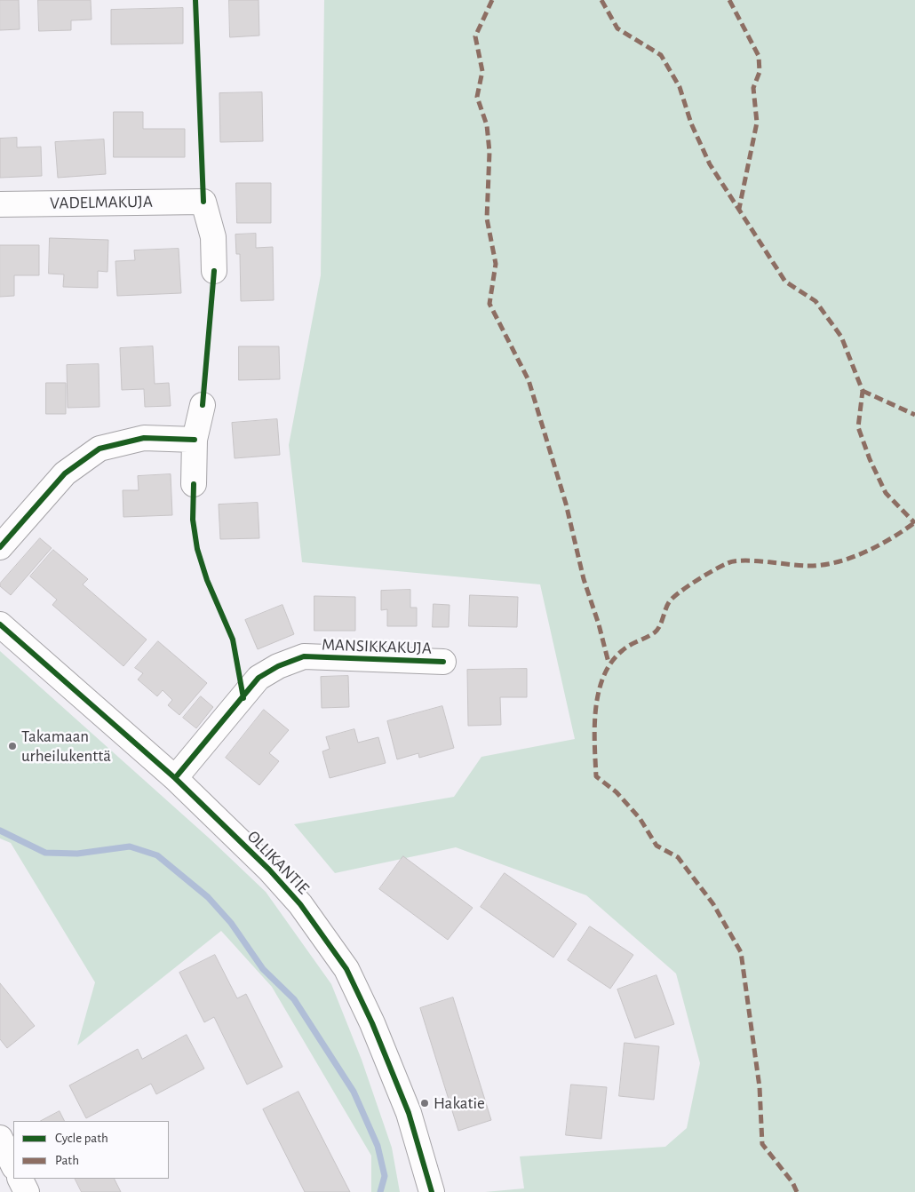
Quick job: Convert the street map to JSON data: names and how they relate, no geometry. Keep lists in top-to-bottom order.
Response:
{
  "streets": {
    "street": ["VADELMAKUJA", "MANSIKKAKUJA", "OLLIKANTIE"]
  },
  "crossings": [
    ["MANSIKKAKUJA", "OLLIKANTIE"]
  ],
  "places": ["Takamaan urheilukenttä", "Hakatie"],
  "legend": ["Cycle path", "Path"]
}
